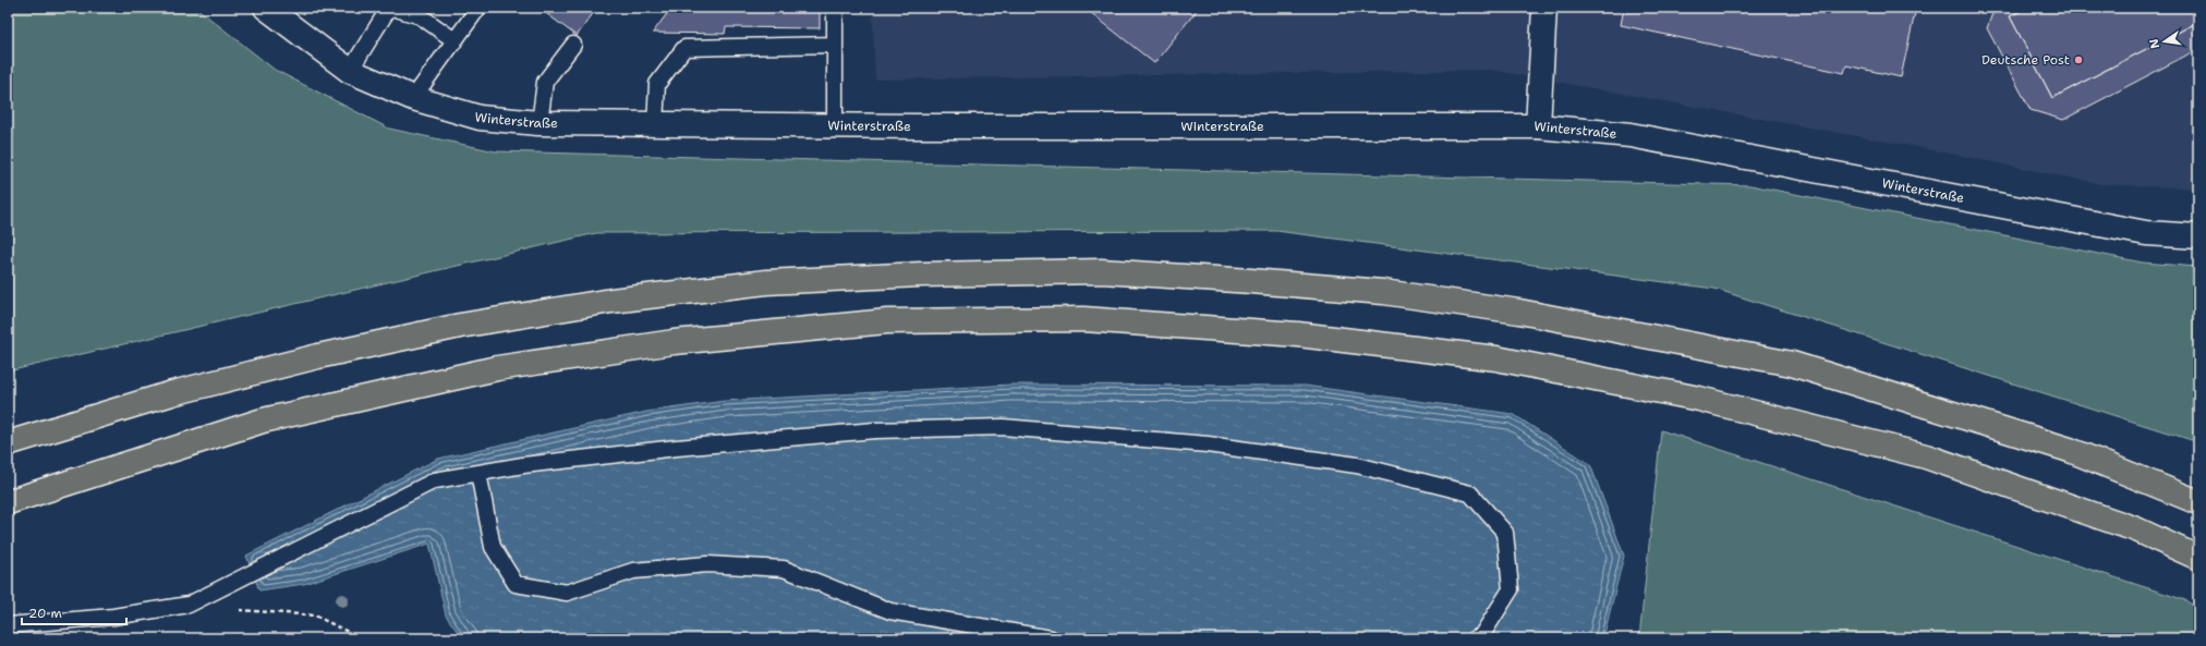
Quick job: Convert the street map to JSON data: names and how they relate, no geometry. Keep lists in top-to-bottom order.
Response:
{
  "streets": {
    "street": ["Winterstraße"]
  },
  "places": ["Deutsche Post"],
  "scale_bar": "20 m",
  "north": "left"
}
